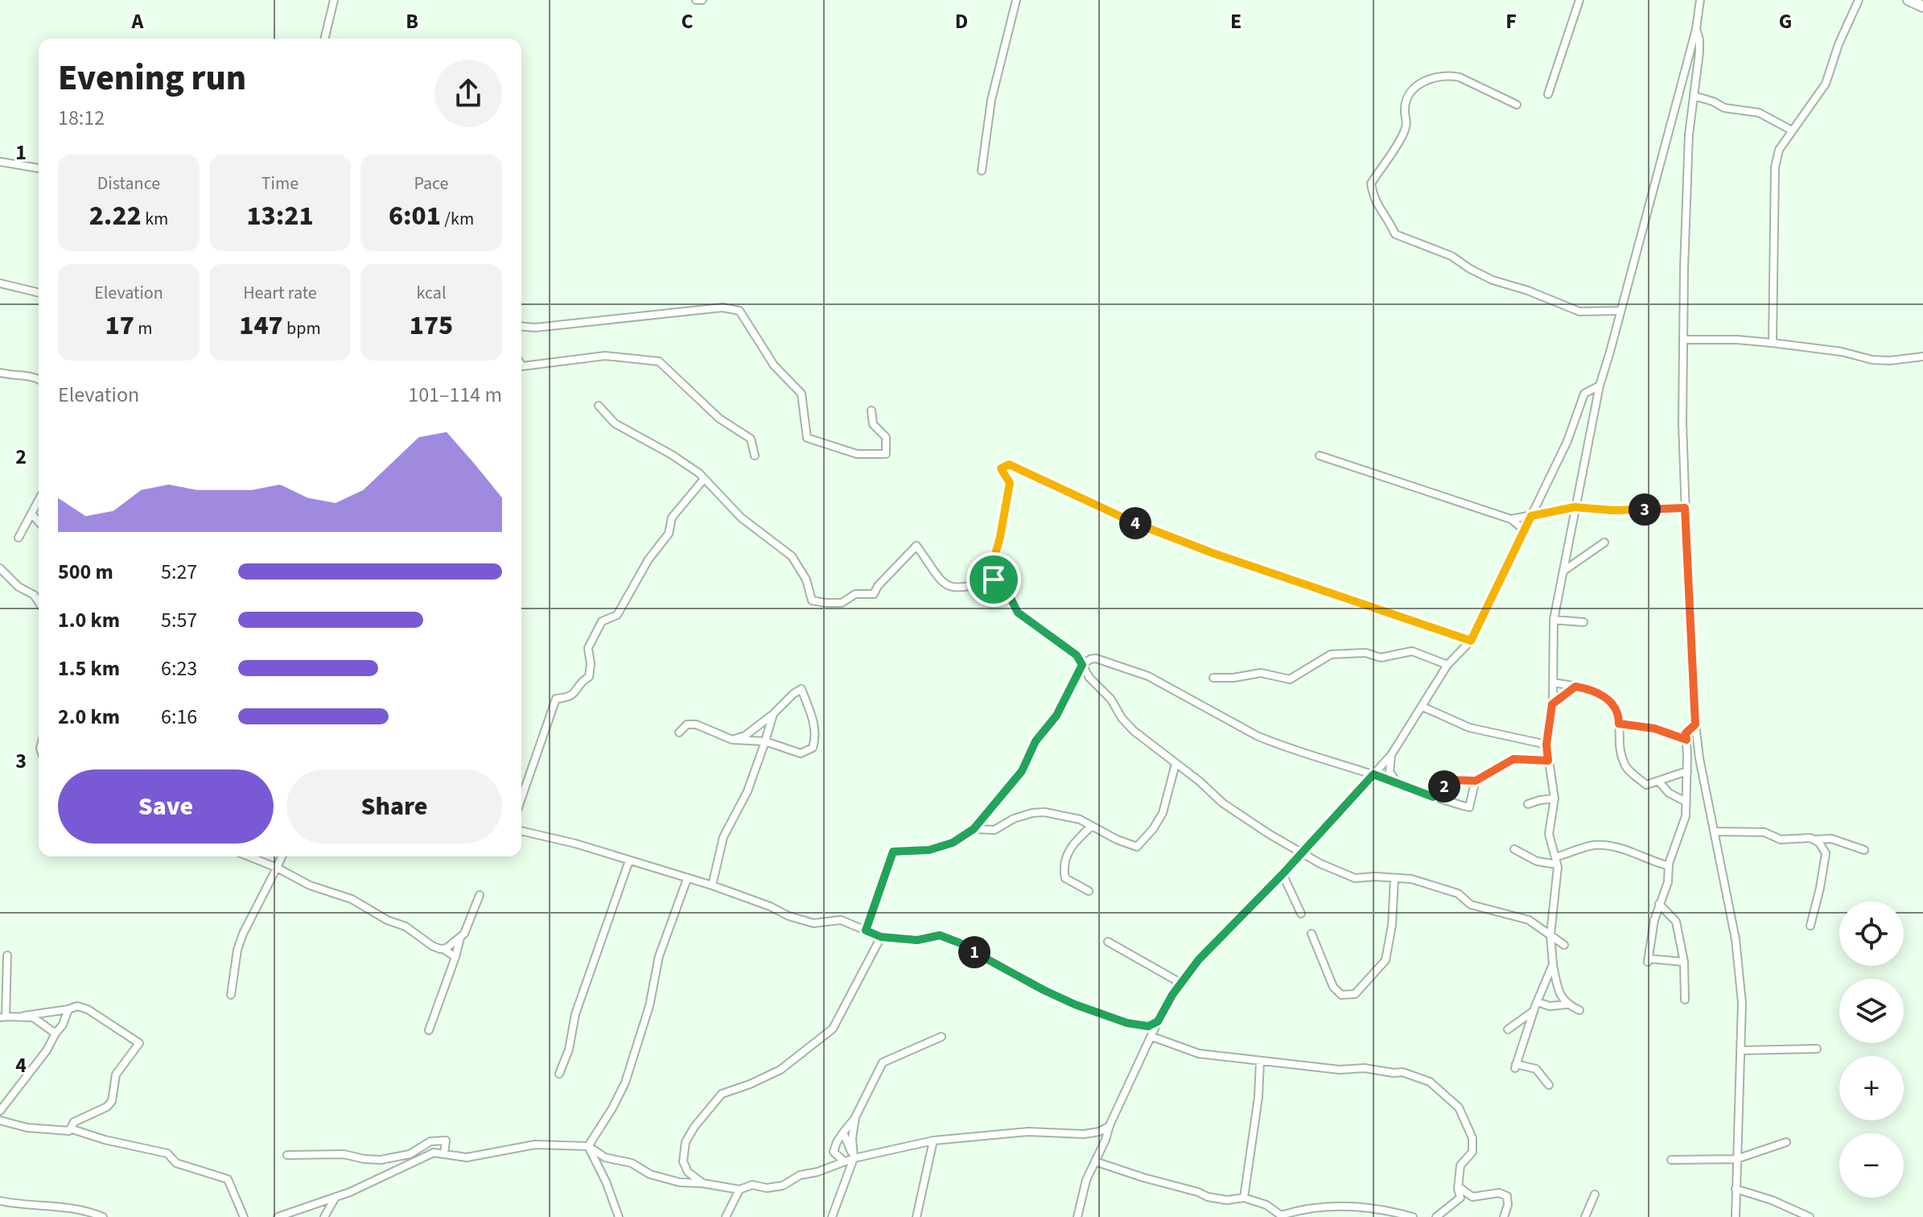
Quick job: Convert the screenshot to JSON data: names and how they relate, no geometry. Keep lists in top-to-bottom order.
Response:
{
  "page": {
    "heading": ["Evening run", "18:12"],
    "stats": [
      ["Distance", "2.22 km"],
      ["Time", "13:21"],
      ["Pace", "6:01 /km"],
      ["Elevation", "17 m"],
      ["Heart rate", "147 bpm"],
      ["kcal", "175"]
    ],
    "chart": ["Elevation", "101–114 m"],
    "pins": [
      "3",
      "4",
      "2",
      "1"
    ],
    "list": [
      {
        "name": "500 m",
        "note": "5:27"
      },
      {
        "name": "1.0 km",
        "note": "5:57"
      },
      {
        "name": "1.5 km",
        "note": "6:23"
      },
      {
        "name": "2.0 km",
        "note": "6:16"
      }
    ],
    "buttons": ["Save", "Share"],
    "map_buttons": ["+", "−"]
  },
  "grid": {
    "columns": [
      "A",
      "B",
      "C",
      "D",
      "E",
      "F",
      "G"
    ],
    "rows": [
      "1",
      "2",
      "3",
      "4"
    ]
  }
}
